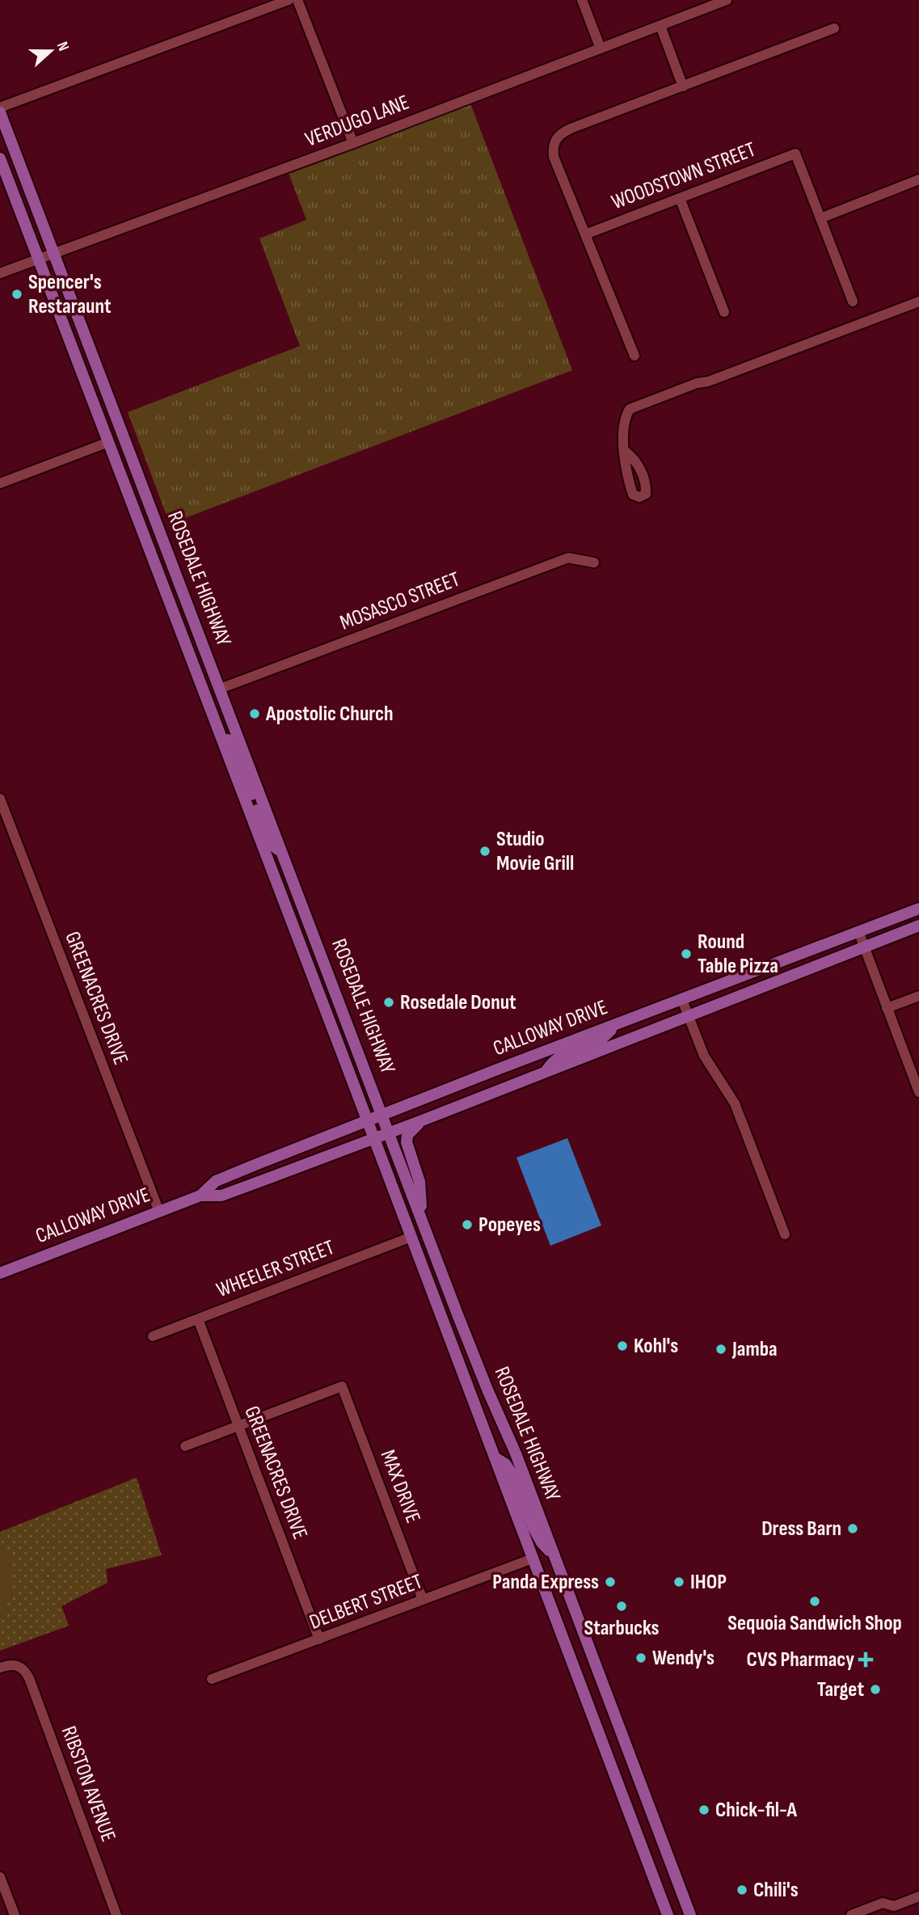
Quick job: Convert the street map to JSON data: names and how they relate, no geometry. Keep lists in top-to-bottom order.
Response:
{
  "streets": {
    "main road": ["ROSEDALE HIGHWAY", "CALLOWAY DRIVE"],
    "street": [
      "VERDUGO LANE",
      "WOODSTOWN STREET",
      "MOSASCO STREET",
      "GREENACRES DRIVE",
      "WHEELER STREET",
      "MAX DRIVE",
      "DELBERT STREET",
      "RIBSTON AVENUE"
    ]
  },
  "crossings": [
    ["VERDUGO LANE", "ROSEDALE HIGHWAY"],
    ["ROSEDALE HIGHWAY", "MOSASCO STREET"],
    ["ROSEDALE HIGHWAY", "CALLOWAY DRIVE"],
    ["ROSEDALE HIGHWAY", "WHEELER STREET"],
    ["ROSEDALE HIGHWAY", "DELBERT STREET"],
    ["GREENACRES DRIVE", "CALLOWAY DRIVE"],
    ["GREENACRES DRIVE", "WHEELER STREET"],
    ["GREENACRES DRIVE", "MAX DRIVE"],
    ["GREENACRES DRIVE", "DELBERT STREET"],
    ["MAX DRIVE", "DELBERT STREET"]
  ],
  "places": {
    "other": [
      "Spencer's Restaraunt",
      "Apostolic Church",
      "Studio Movie Grill",
      "Round Table Pizza",
      "Rosedale Donut",
      "Popeyes",
      "Kohl's",
      "Jamba",
      "Dress Barn",
      "Panda Express",
      "IHOP",
      "Sequoia Sandwich Shop",
      "Starbucks",
      "Wendy's",
      "Target",
      "Chick-fil-A",
      "Chili's"
    ],
    "health": ["CVS Pharmacy"]
  },
  "north": "right"
}
